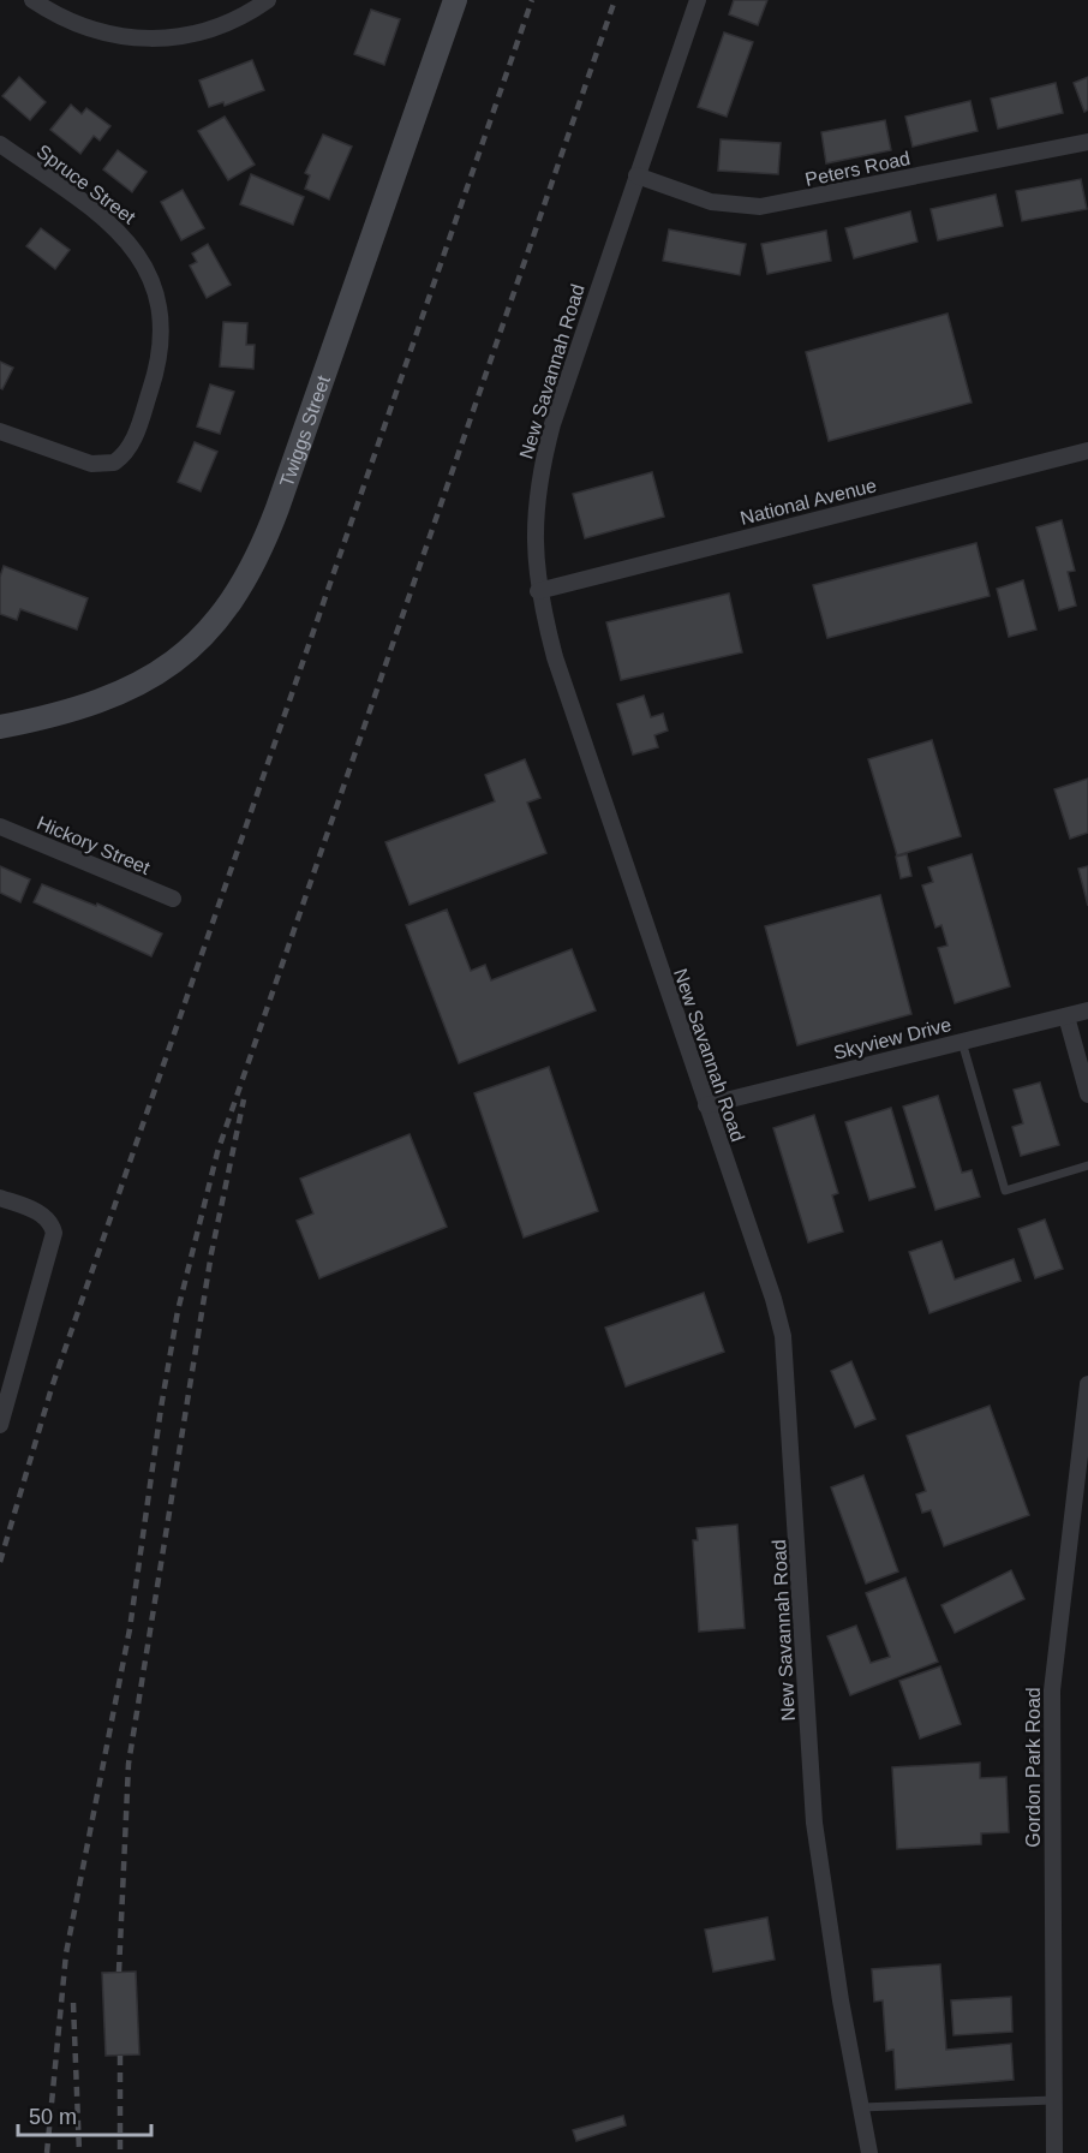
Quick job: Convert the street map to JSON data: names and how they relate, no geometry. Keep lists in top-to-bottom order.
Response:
{
  "streets": {
    "main road": ["Twiggs Street"],
    "street": [
      "Peters Road",
      "Spruce Street",
      "New Savannah Road",
      "National Avenue",
      "Hickory Street",
      "Skyview Drive",
      "Gordon Park Road"
    ]
  },
  "crossings": [
    ["Peters Road", "New Savannah Road"],
    ["New Savannah Road", "National Avenue"],
    ["New Savannah Road", "Skyview Drive"]
  ],
  "scale_bar": "50 m"
}
